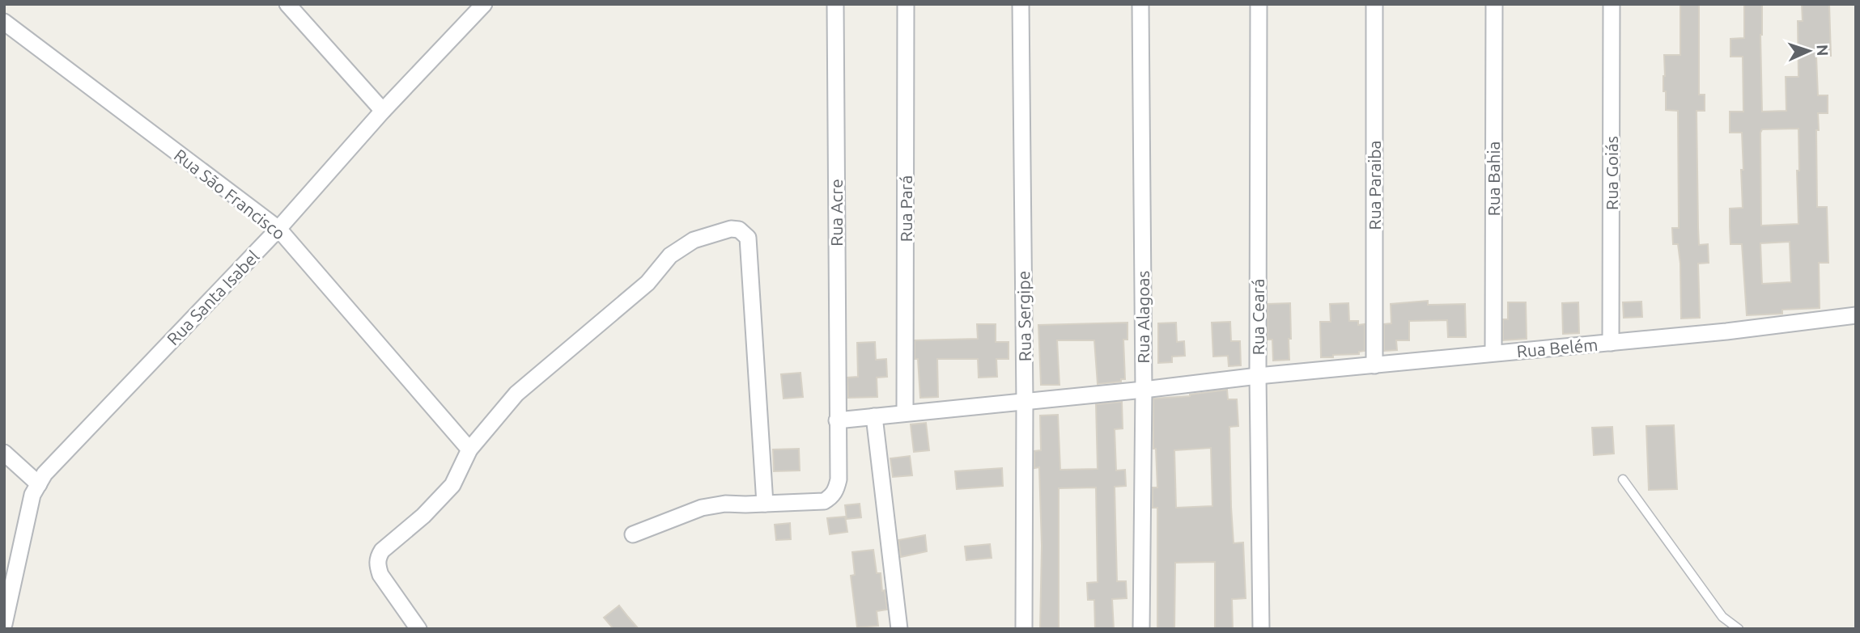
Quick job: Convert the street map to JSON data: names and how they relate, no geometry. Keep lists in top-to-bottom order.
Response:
{
  "streets": {
    "street": [
      "Rua Goiás",
      "Rua Bahia",
      "Rua Paraiba",
      "Rua São Francisco",
      "Rua Pará",
      "Rua Acre",
      "Rua Santa Isabel",
      "Rua Sergipe",
      "Rua Alagoas",
      "Rua Ceará",
      "Rua Belém"
    ]
  },
  "crossings": [
    ["Rua Goiás", "Rua Belém"],
    ["Rua Bahia", "Rua Belém"],
    ["Rua Paraiba", "Rua Belém"],
    ["Rua São Francisco", "Rua Santa Isabel"],
    ["Rua Pará", "Rua Belém"],
    ["Rua Acre", "Rua Belém"],
    ["Rua Sergipe", "Rua Belém"],
    ["Rua Alagoas", "Rua Belém"],
    ["Rua Ceará", "Rua Belém"]
  ],
  "north": "right"
}
